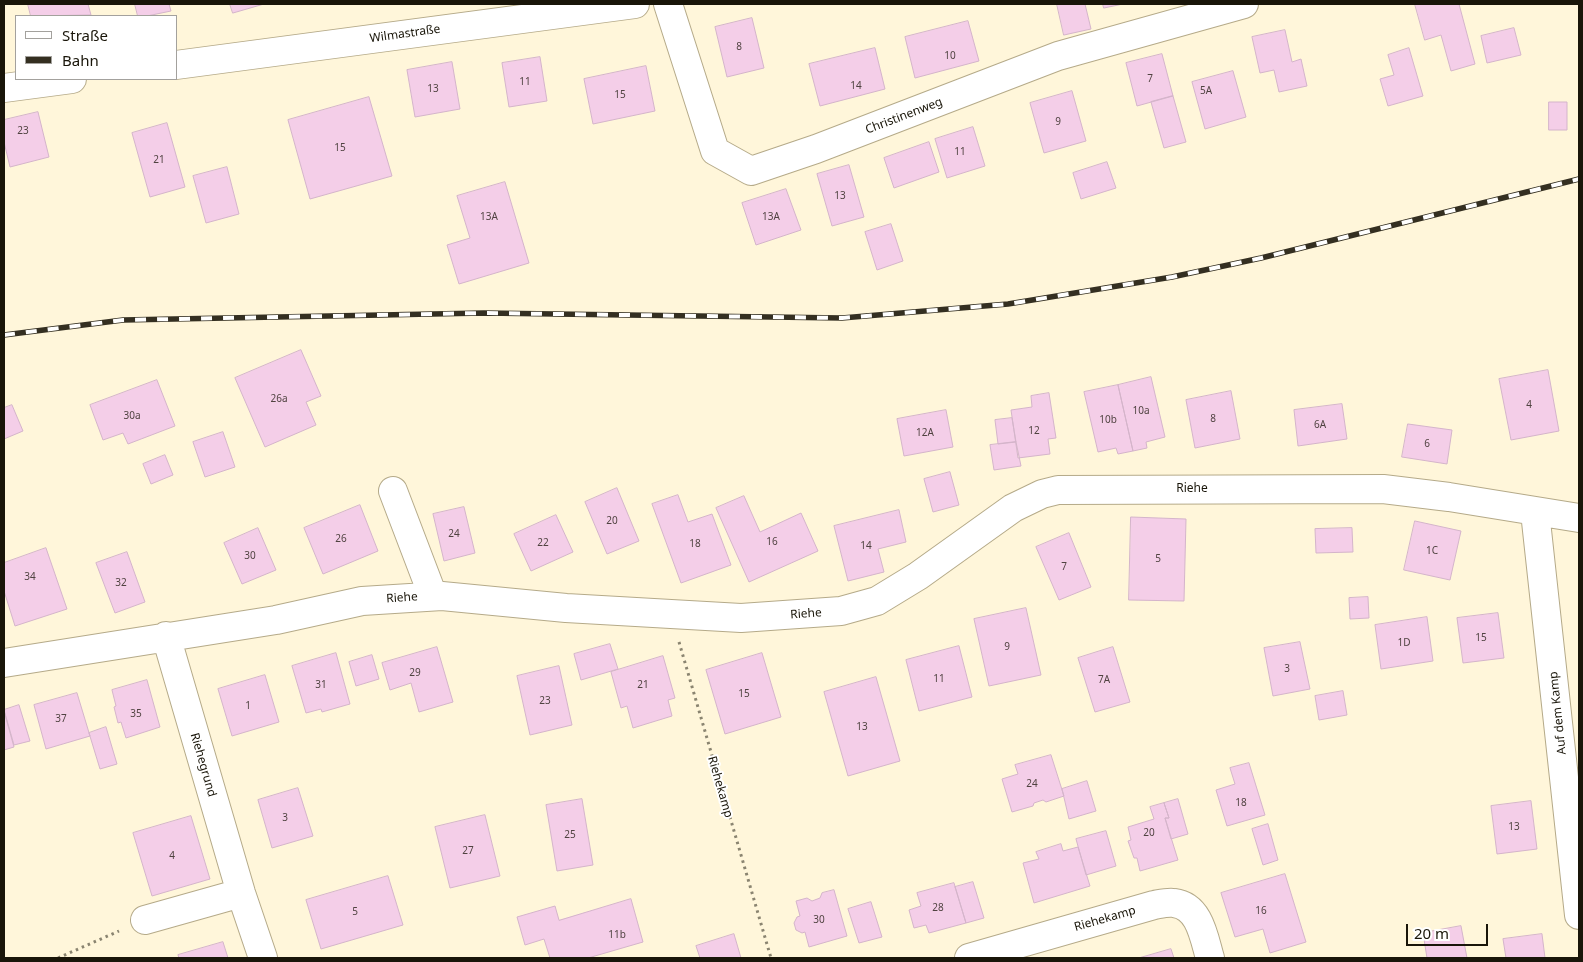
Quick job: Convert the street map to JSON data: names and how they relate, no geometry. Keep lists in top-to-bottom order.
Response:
{
  "streets": {
    "street": [
      "Wilmastraße",
      "Christinenweg",
      "Riehe",
      "Auf dem Kamp",
      "Riehegrund",
      "Riehekamp"
    ]
  },
  "crossings": [
    ["Riehe", "Auf dem Kamp"],
    ["Riehe", "Riehegrund"],
    ["Riehe", "Riehekamp"]
  ],
  "house_numbers": [
    "8",
    "10",
    "7",
    "11",
    "14",
    "13",
    "5A",
    "15",
    "9",
    "23",
    "15",
    "11",
    "21",
    "13",
    "13A",
    "13A",
    "26a",
    "4",
    "10a",
    "30a",
    "8",
    "10b",
    "6A",
    "12",
    "12A",
    "6",
    "20",
    "24",
    "26",
    "16",
    "22",
    "18",
    "14",
    "1C",
    "30",
    "5",
    "7",
    "34",
    "32",
    "15",
    "1D",
    "9",
    "3",
    "29",
    "11",
    "7A",
    "31",
    "21",
    "15",
    "23",
    "1",
    "35",
    "37",
    "13",
    "24",
    "18",
    "3",
    "13",
    "20",
    "25",
    "27",
    "4",
    "28",
    "16",
    "5",
    "30",
    "11b"
  ],
  "legend": ["Straße", "Bahn"],
  "scale_bar": "20 m"
}
